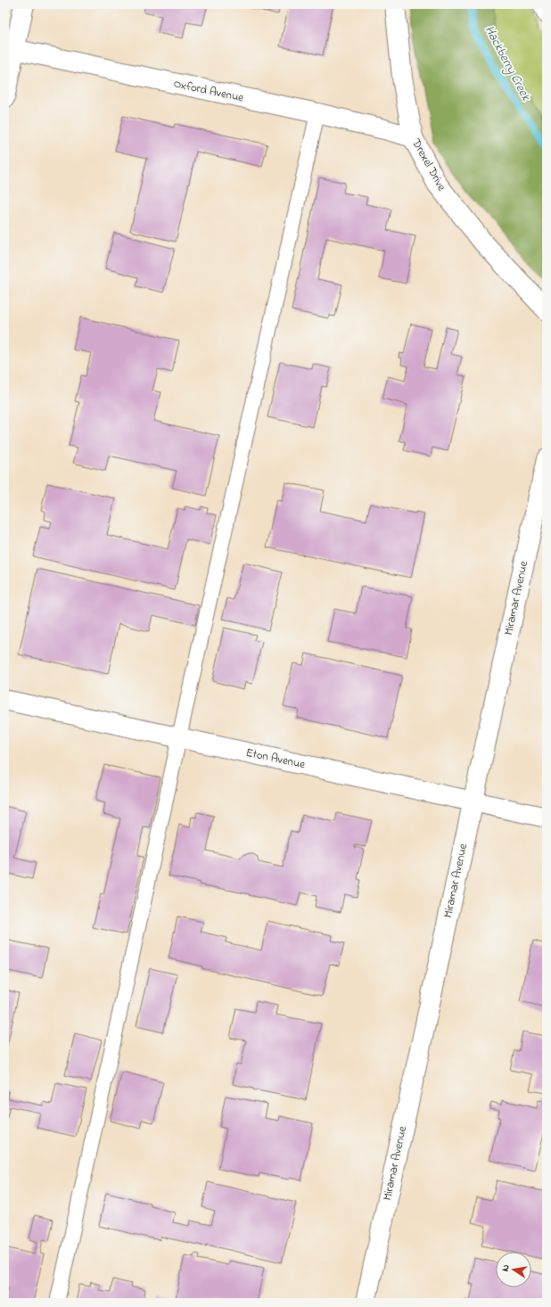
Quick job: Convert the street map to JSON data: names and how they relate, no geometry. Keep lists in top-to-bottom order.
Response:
{
  "streets": {
    "street": [
      "Oxford Avenue",
      "Drexel Drive",
      "Miramar Avenue",
      "Eton Avenue"
    ]
  },
  "crossings": [
    ["Oxford Avenue", "Drexel Drive"],
    ["Miramar Avenue", "Eton Avenue"]
  ],
  "water": ["Hackberry Creek"],
  "north": "left"
}
